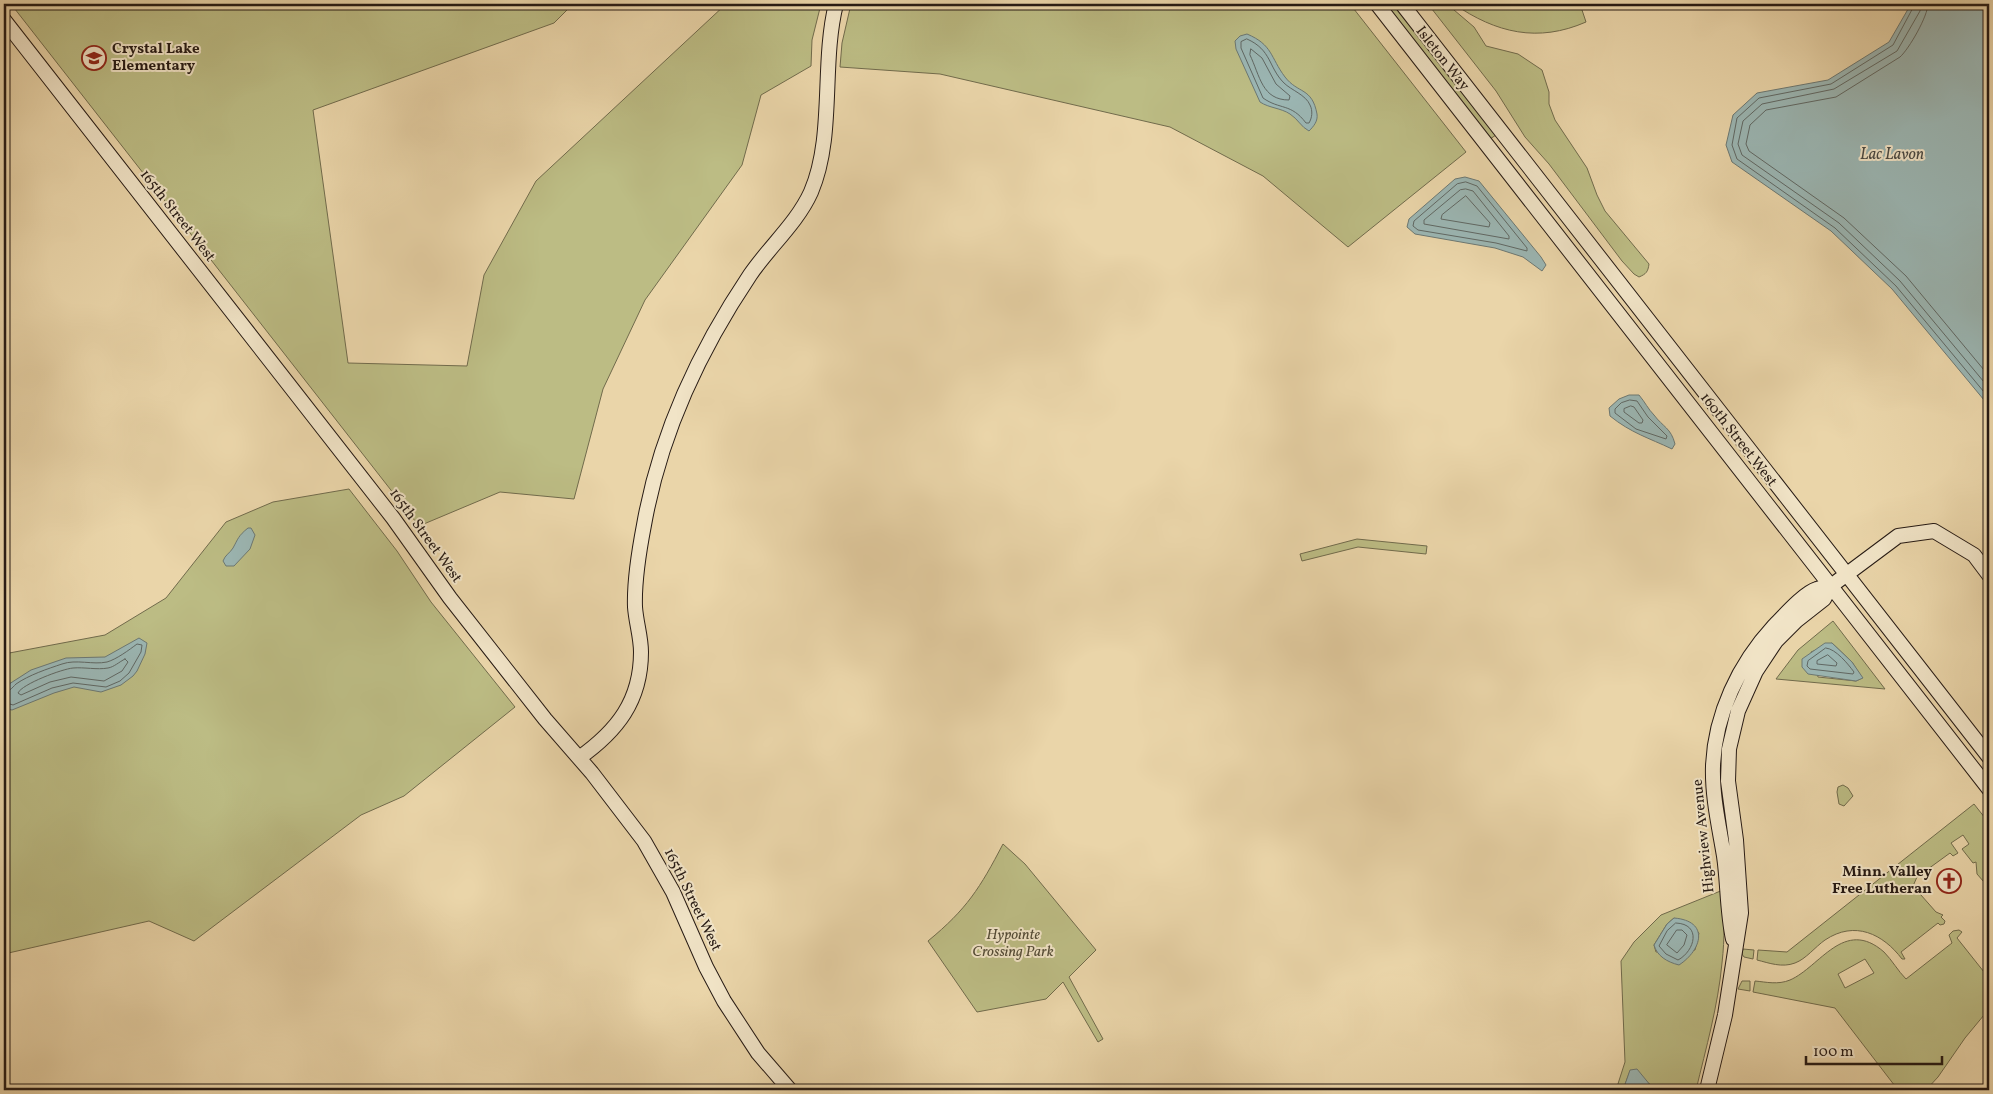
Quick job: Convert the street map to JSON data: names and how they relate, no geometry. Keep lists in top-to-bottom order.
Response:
{
  "streets": {
    "street": [
      "Isleton Way",
      "165th Street West",
      "160th Street West",
      "Highview Avenue"
    ]
  },
  "crossings": [
    ["Isleton Way", "160th Street West"],
    ["160th Street West", "Highview Avenue"]
  ],
  "water": ["Lac Lavon"],
  "parks": ["Hypointe Crossing Park"],
  "places": {
    "school or university": ["Crystal Lake Elementary"],
    "church": ["Minn. Valley Free Lutheran"]
  },
  "scale_bar": "100 m"
}
